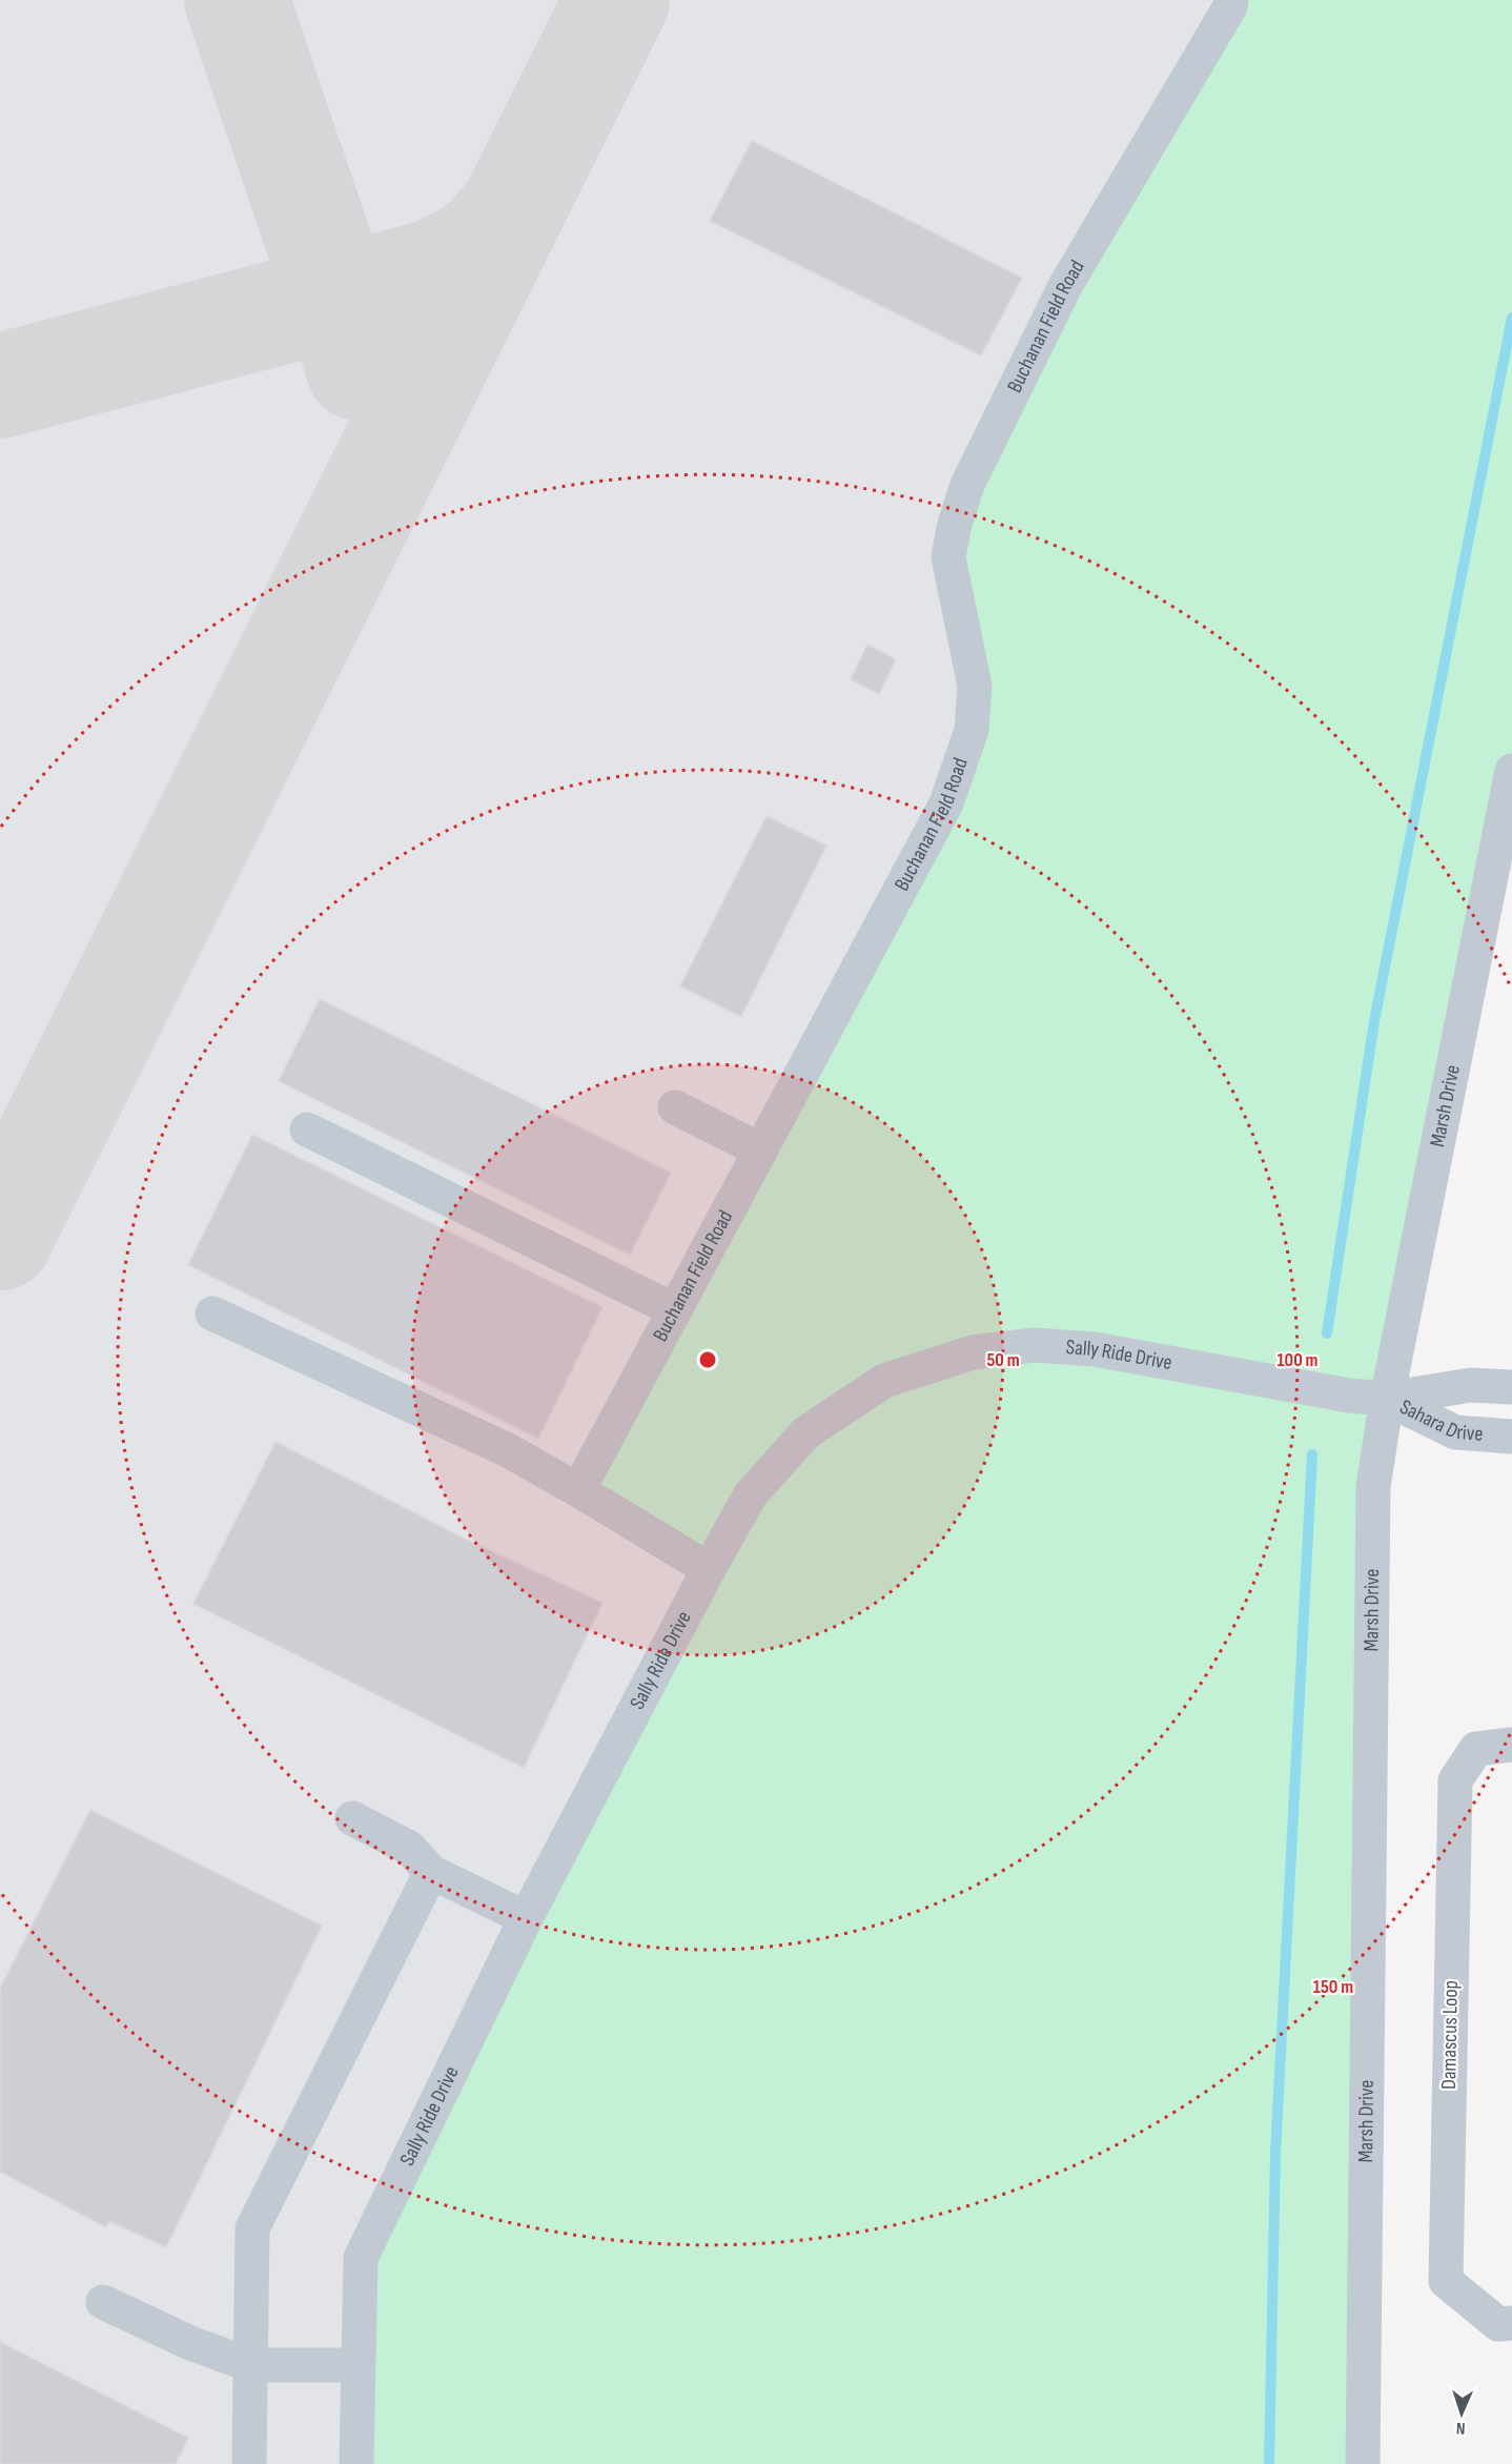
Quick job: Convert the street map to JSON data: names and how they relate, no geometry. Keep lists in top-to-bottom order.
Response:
{
  "streets": {
    "street": [
      "Buchanan Field Road",
      "Marsh Drive",
      "Sally Ride Drive",
      "Sahara Drive",
      "Damascus Loop"
    ]
  },
  "crossings": [
    ["Marsh Drive", "Sally Ride Drive"],
    ["Marsh Drive", "Sahara Drive"],
    ["Sally Ride Drive", "Sahara Drive"]
  ],
  "north": "bottom",
  "rings": ["50 m", "100 m", "150 m"]
}
